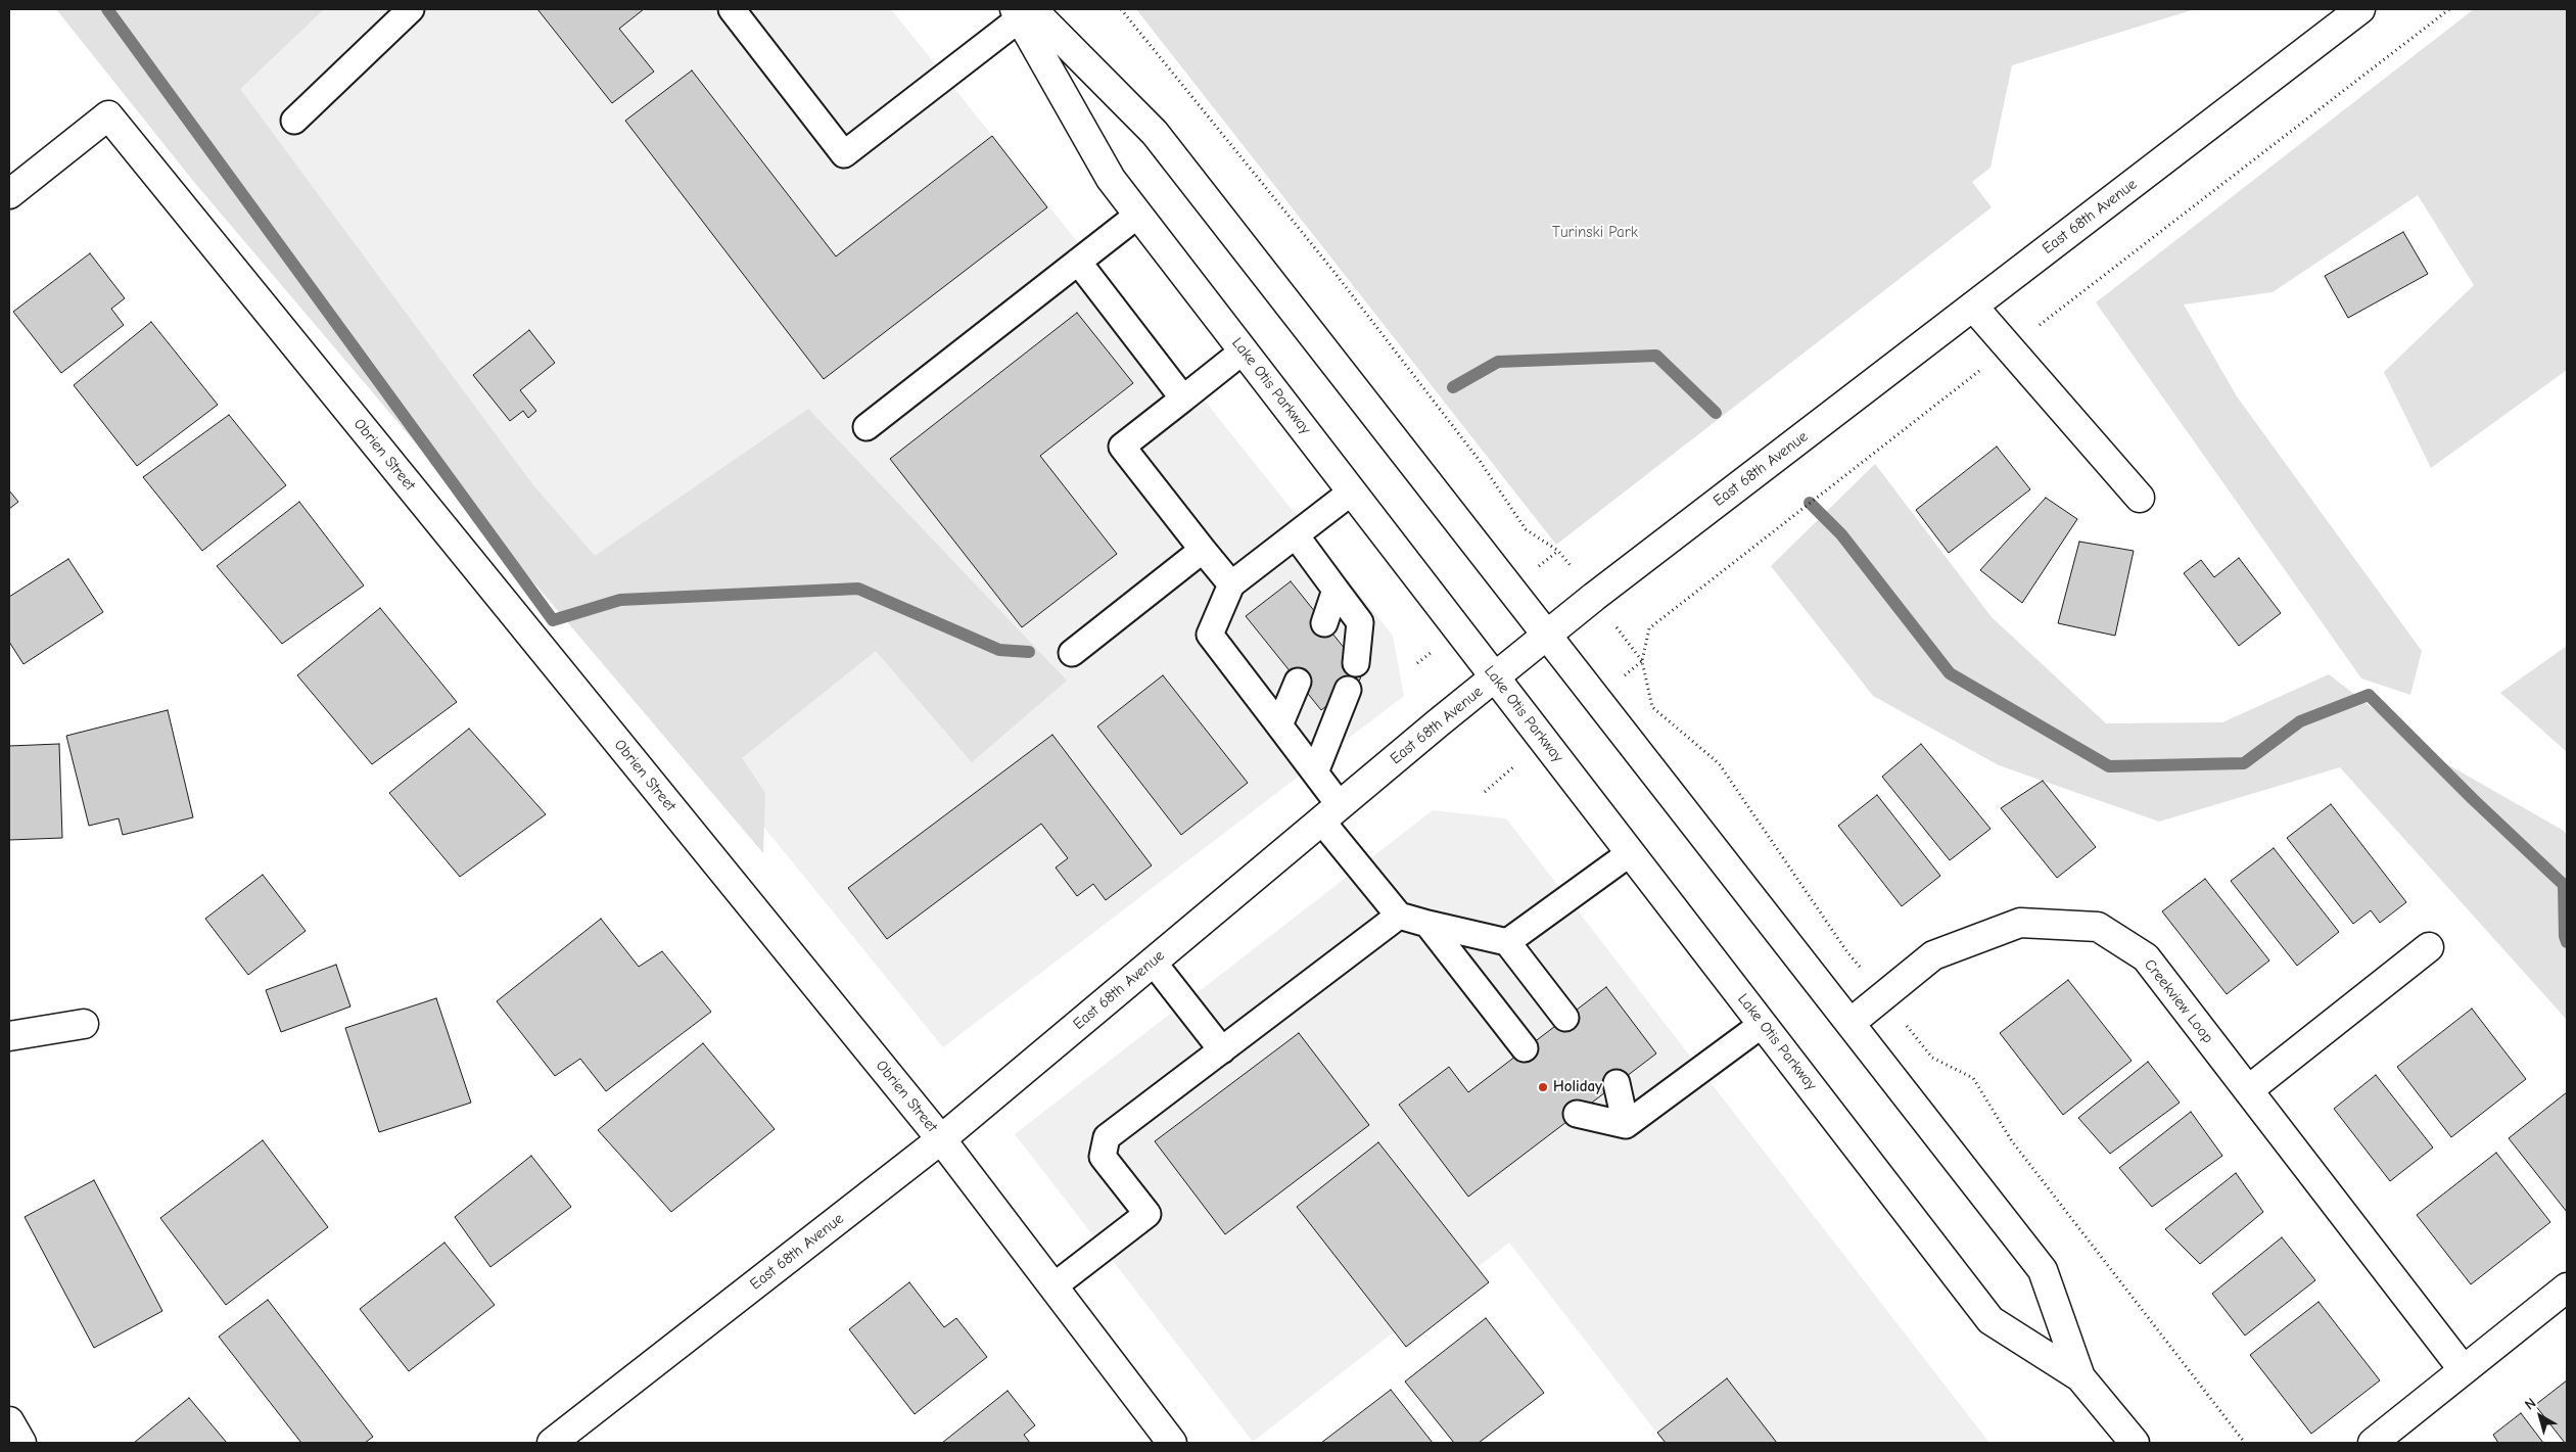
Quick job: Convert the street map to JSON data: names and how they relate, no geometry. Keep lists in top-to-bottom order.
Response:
{
  "streets": {
    "street": [
      "East 68th Avenue",
      "Lake Otis Parkway",
      "Obrien Street",
      "Creekview Loop"
    ]
  },
  "crossings": [
    ["East 68th Avenue", "Lake Otis Parkway"],
    ["East 68th Avenue", "Obrien Street"],
    ["Lake Otis Parkway", "Creekview Loop"]
  ],
  "parks": ["Turinski Park"],
  "places": ["Holiday"],
  "north": "top left"
}
